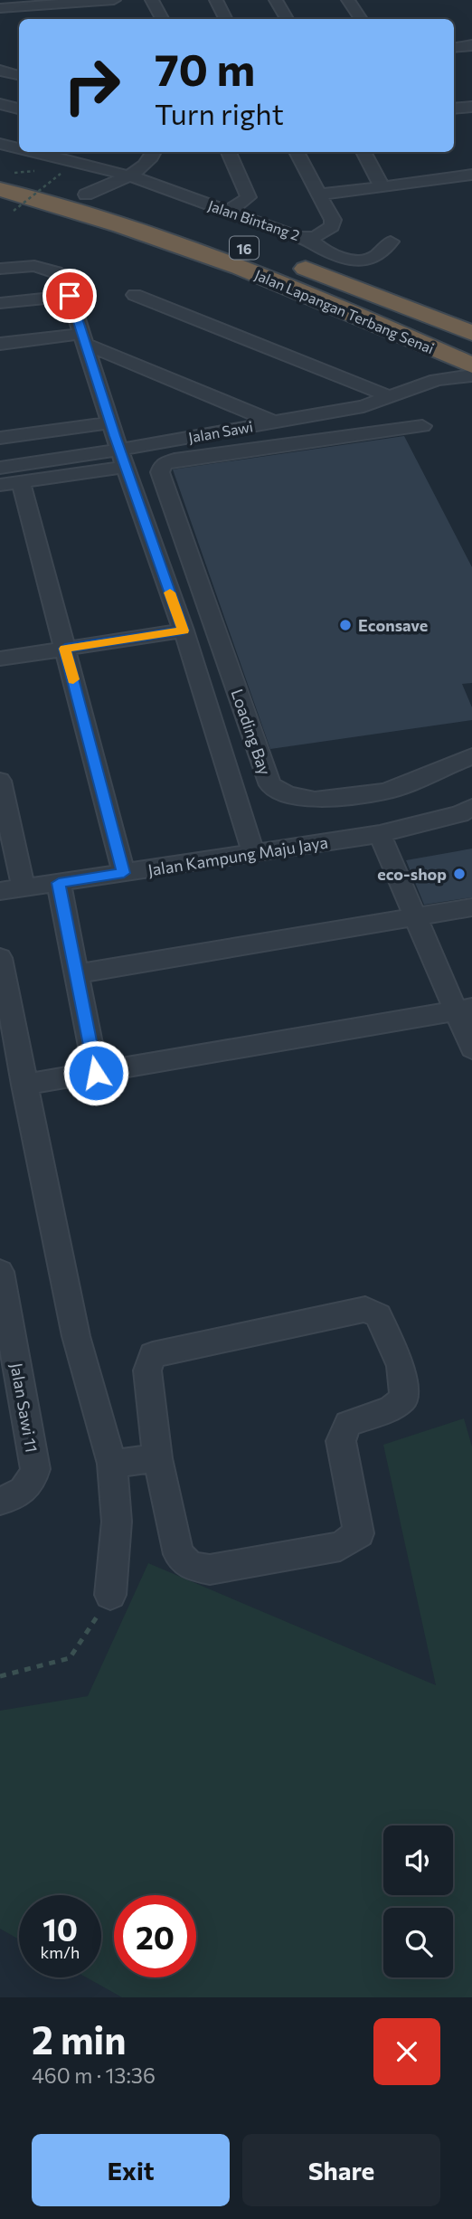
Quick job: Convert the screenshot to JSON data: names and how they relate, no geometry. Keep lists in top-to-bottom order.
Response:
{
  "streets": {
    "highway": ["16", "Jalan Lapangan Terbang Senai"],
    "street": [
      "Jalan Bintang 2",
      "Jalan Sawi",
      "Loading Bay",
      "Jalan Kampung Maju Jaya",
      "Jalan Sawi 11"
    ]
  },
  "places": ["Econsave", "eco-shop"],
  "page": {
    "turn": ["70 m", "Turn right"],
    "speed": "10 km/h",
    "limit": "20",
    "heading": ["2 min", "460 m · 13:36"],
    "buttons": ["Exit", "Share"]
  }
}
